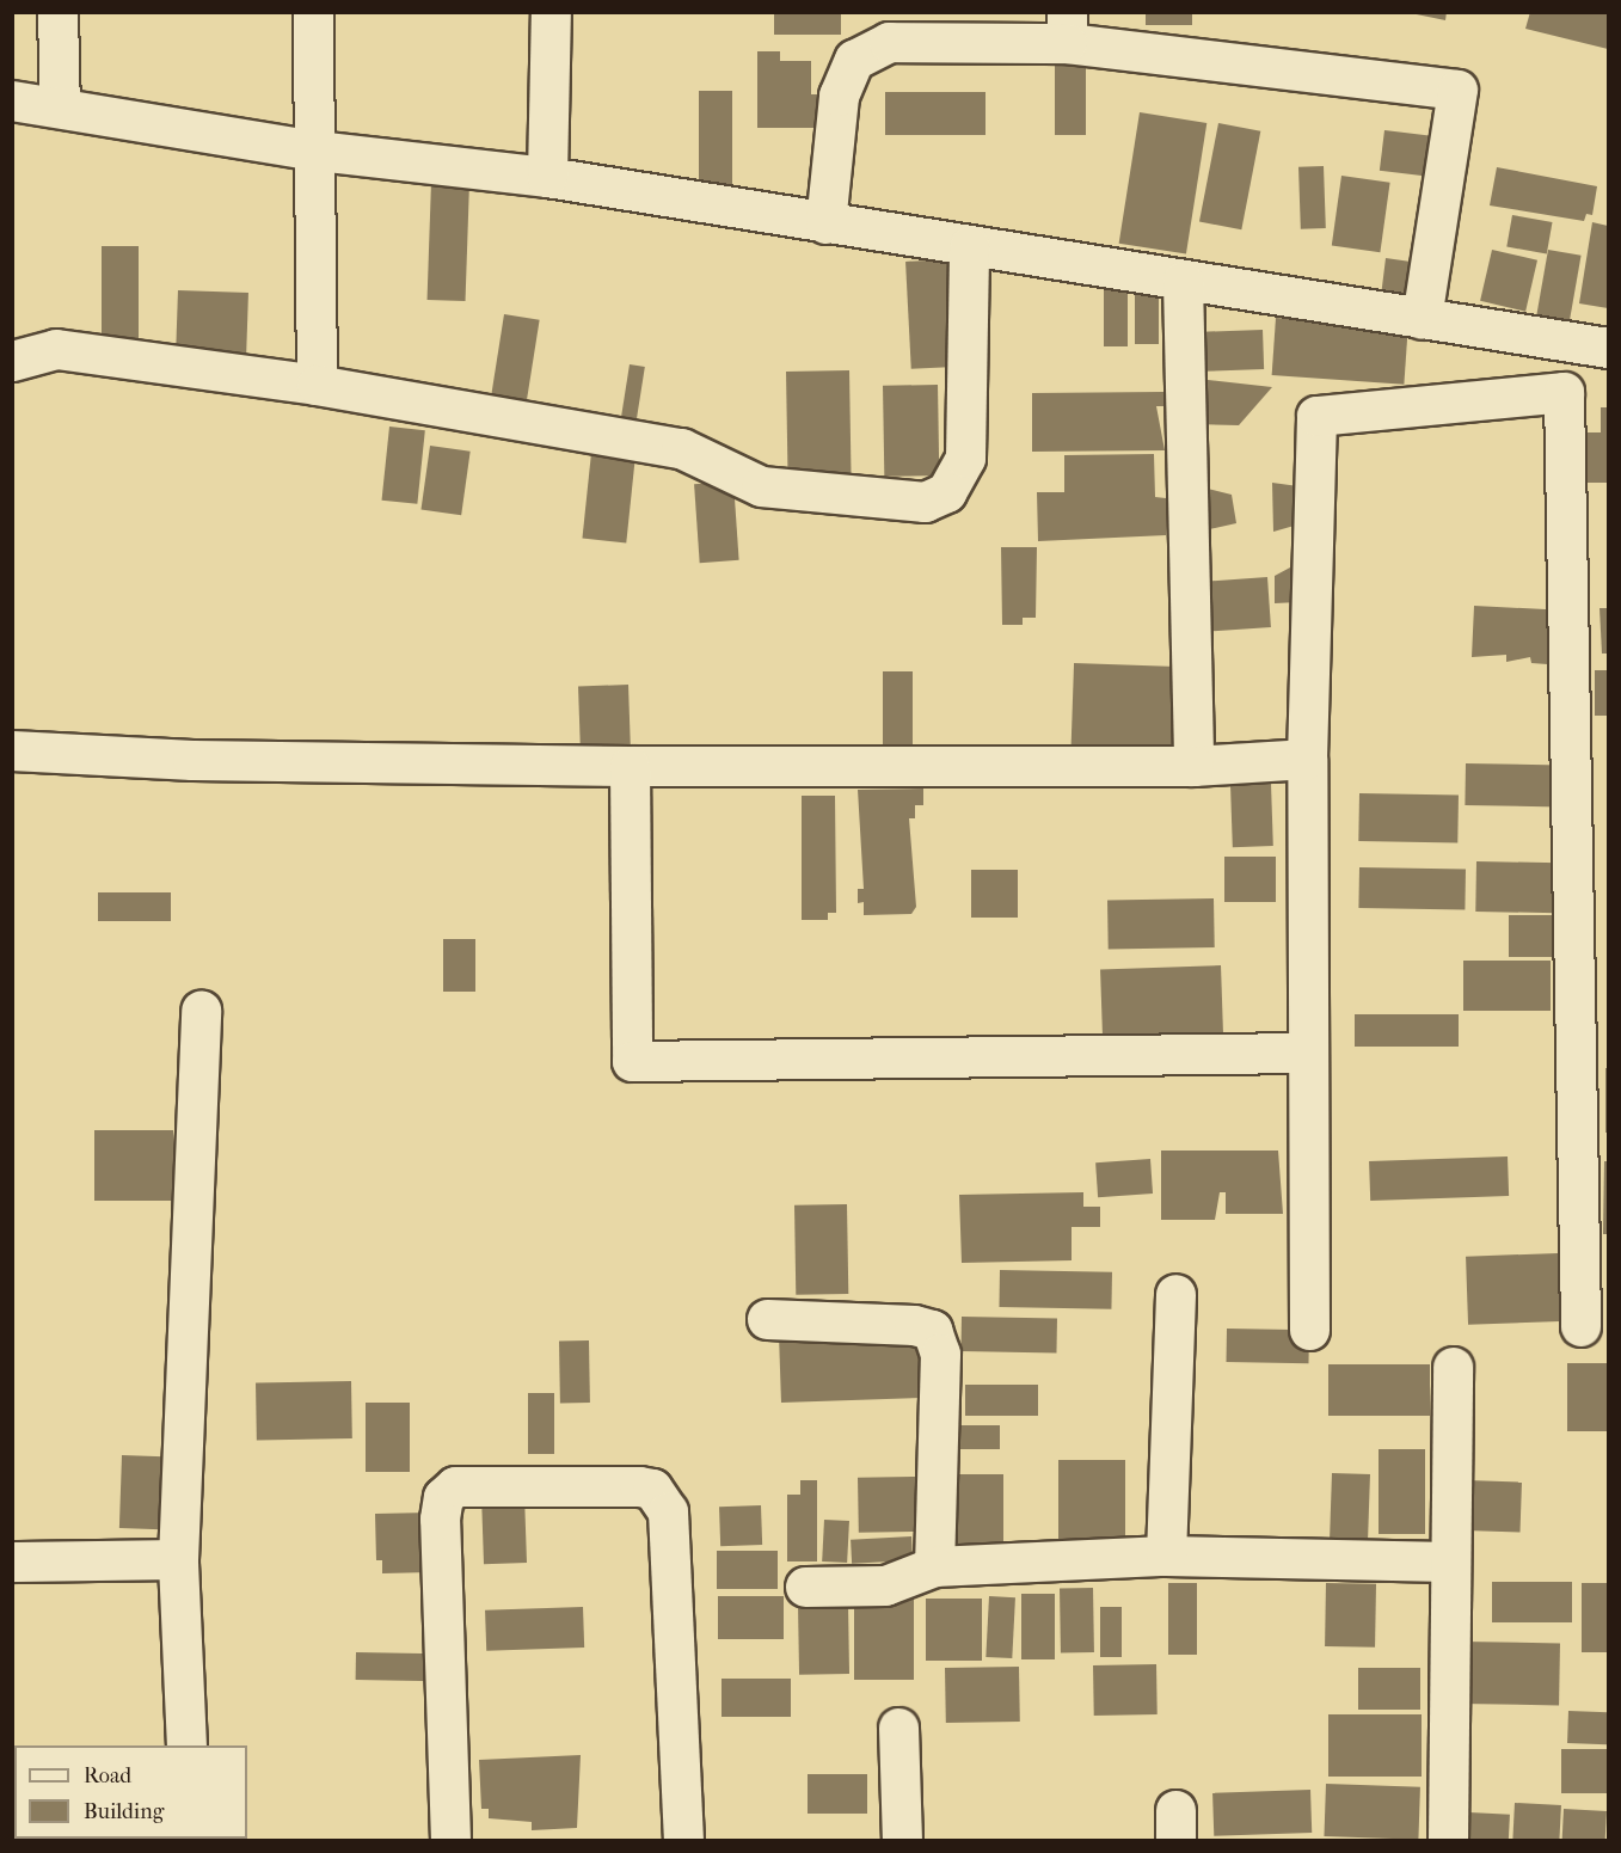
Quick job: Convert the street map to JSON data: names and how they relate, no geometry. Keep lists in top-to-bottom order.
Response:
{
  "legend": ["Road", "Building"]
}
